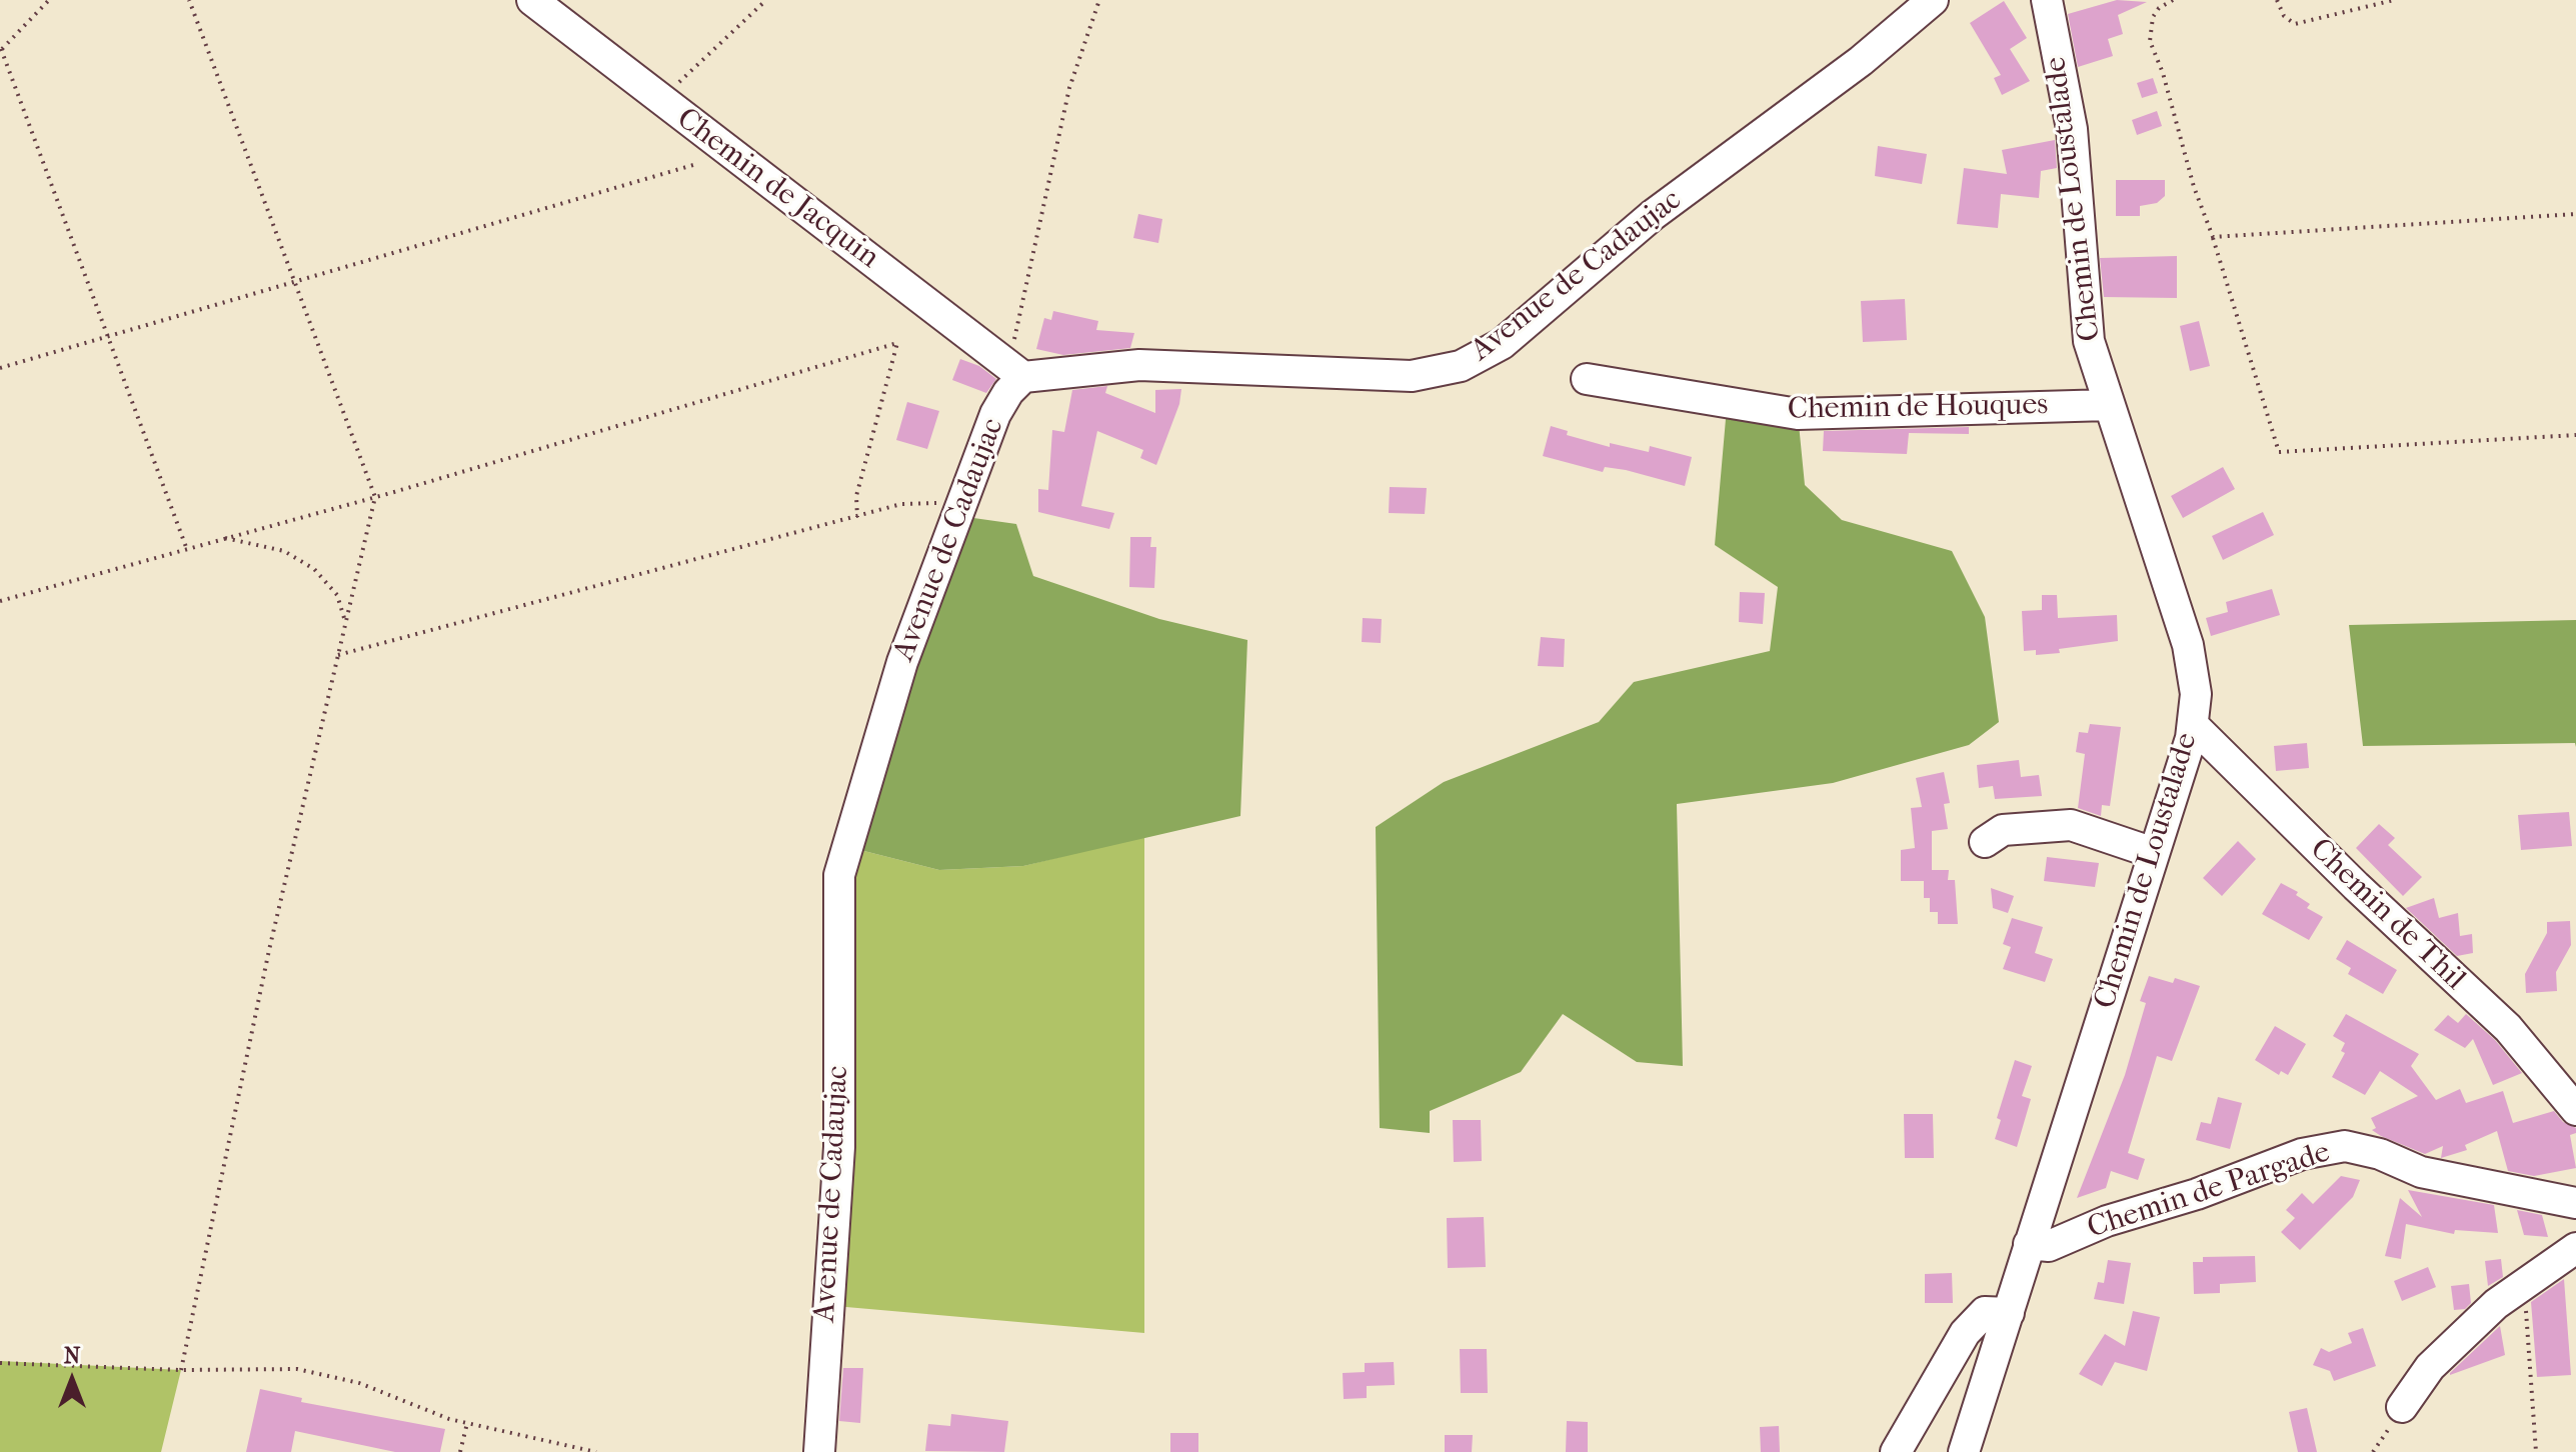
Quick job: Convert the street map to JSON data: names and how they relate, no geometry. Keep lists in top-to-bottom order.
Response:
{
  "streets": {
    "street": [
      "Chemin de Jacquin",
      "Chemin de Loustalade",
      "Avenue de Cadaujac",
      "Chemin de Houques",
      "Chemin de Thil",
      "Chemin de Pargade"
    ]
  },
  "crossings": [
    ["Chemin de Jacquin", "Avenue de Cadaujac"],
    ["Chemin de Loustalade", "Chemin de Houques"],
    ["Chemin de Loustalade", "Chemin de Thil"],
    ["Chemin de Loustalade", "Chemin de Pargade"]
  ],
  "north": "top"
}
